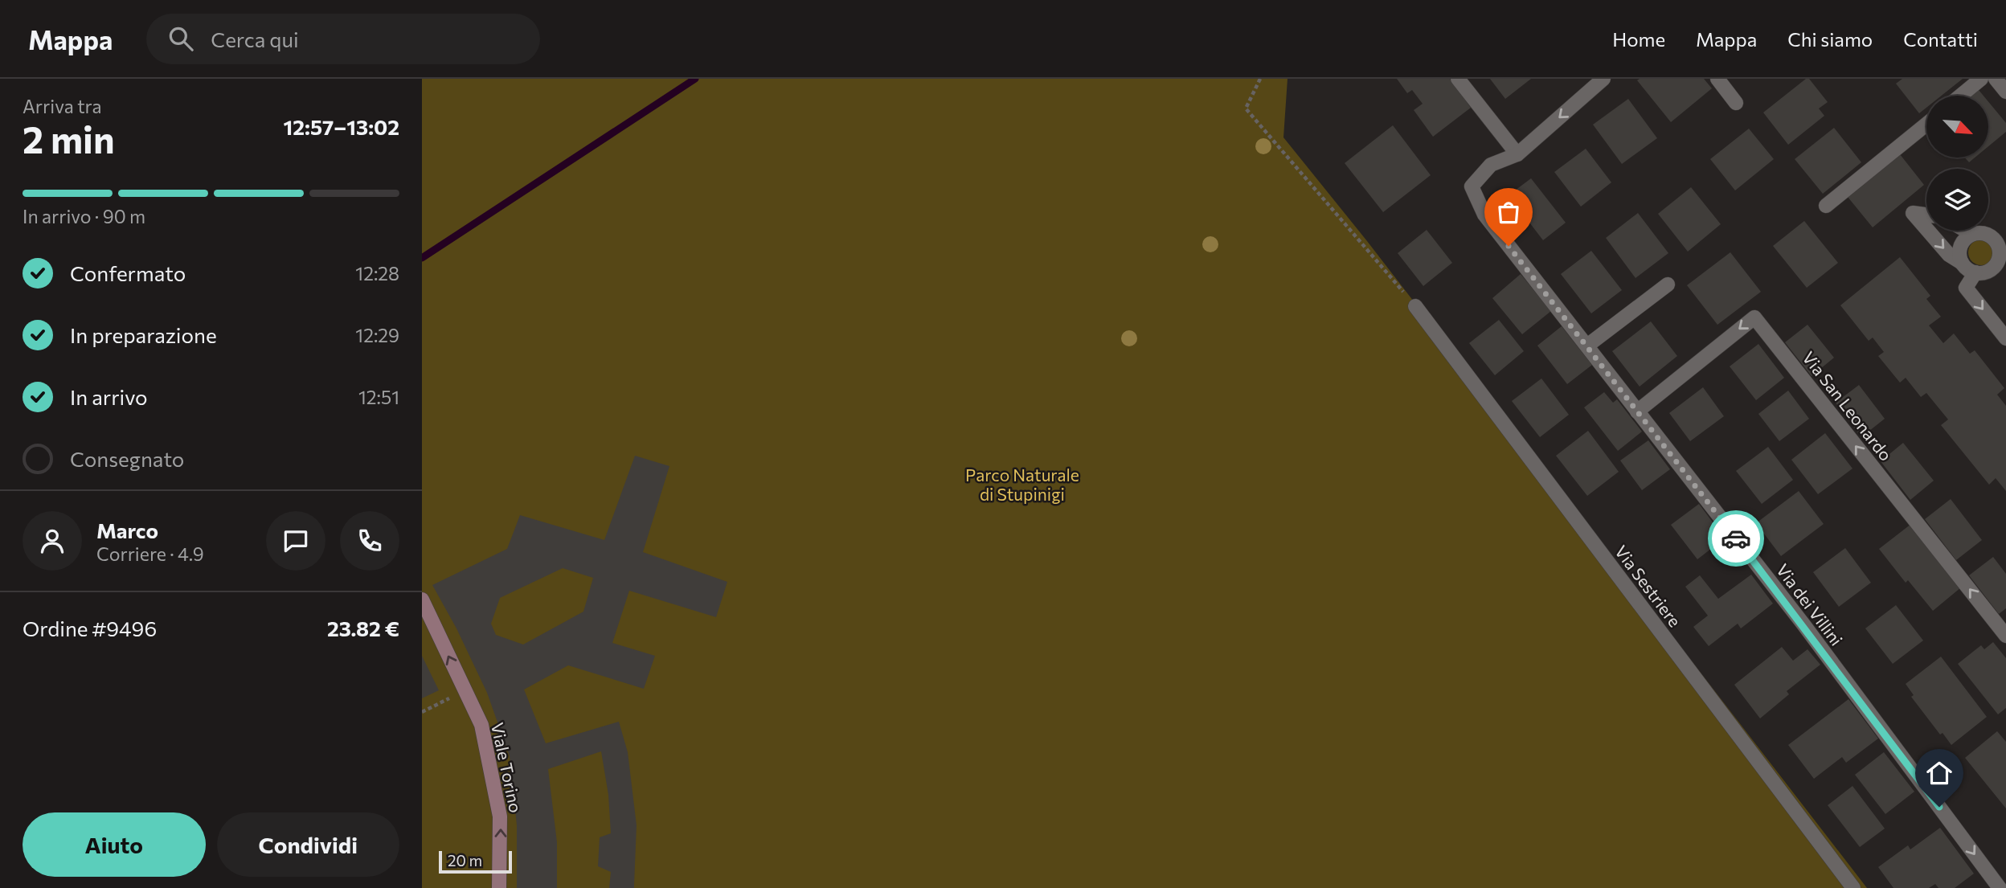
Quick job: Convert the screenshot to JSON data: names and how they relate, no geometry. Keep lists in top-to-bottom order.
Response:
{
  "streets": {
    "main road": ["Viale Torino"],
    "street": ["Via San Leonardo", "Via Sestriere", "Via dei Villini"]
  },
  "crossings": [
    ["Via San Leonardo", "Via dei Villini"]
  ],
  "one_way": ["Via dei Villini", "Viale Torino"],
  "parks": ["Parco Naturale di Stupinigi"],
  "scale_bar": "20 m",
  "north": "bottom right",
  "page": {
    "header": "Mappa",
    "search": "Cerca qui",
    "nav": [
      "Home",
      "Mappa",
      "Chi siamo",
      "Contatti"
    ],
    "heading": ["2 min", "Arriva tra", "12:57–13:02"],
    "panel": [
      "Marco",
      "Corriere · 4.9",
      "Ordine #9496",
      "23.82 €"
    ],
    "bar": "In arrivo · 90 m",
    "list": [
      ["Confermato", "12:28"],
      ["In preparazione", "12:29"],
      ["In arrivo", "12:51"],
      "Consegnato"
    ],
    "buttons": ["Aiuto", "Condividi"],
    "scale": "20 m"
  }
}
